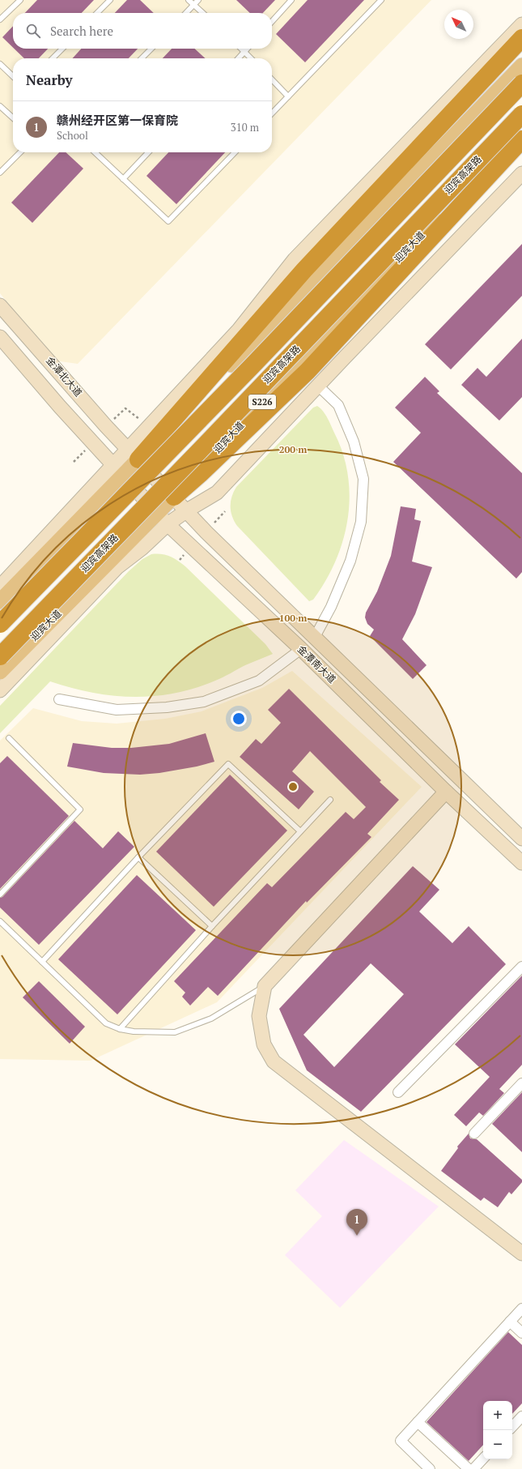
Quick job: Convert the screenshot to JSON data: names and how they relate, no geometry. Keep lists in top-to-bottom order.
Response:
{
  "streets": {
    "highway": ["迎宾高架路"],
    "main road": ["迎宾大道", "S226"],
    "street": ["金潭北大道", "金潭南大道"]
  },
  "crossings": [
    ["迎宾大道", "金潭南大道"],
    ["金潭北大道", "金潭南大道"]
  ],
  "north": "top left",
  "page": {
    "search": "Search here",
    "heading": "Nearby",
    "list": [
      {
        "mark": "1",
        "name": "赣州经开区第一保育院",
        "note": "School",
        "value": "310 m"
      }
    ],
    "pins": "1",
    "map_buttons": ["+", "−"]
  },
  "rings": ["200 m", "100 m"]
}
